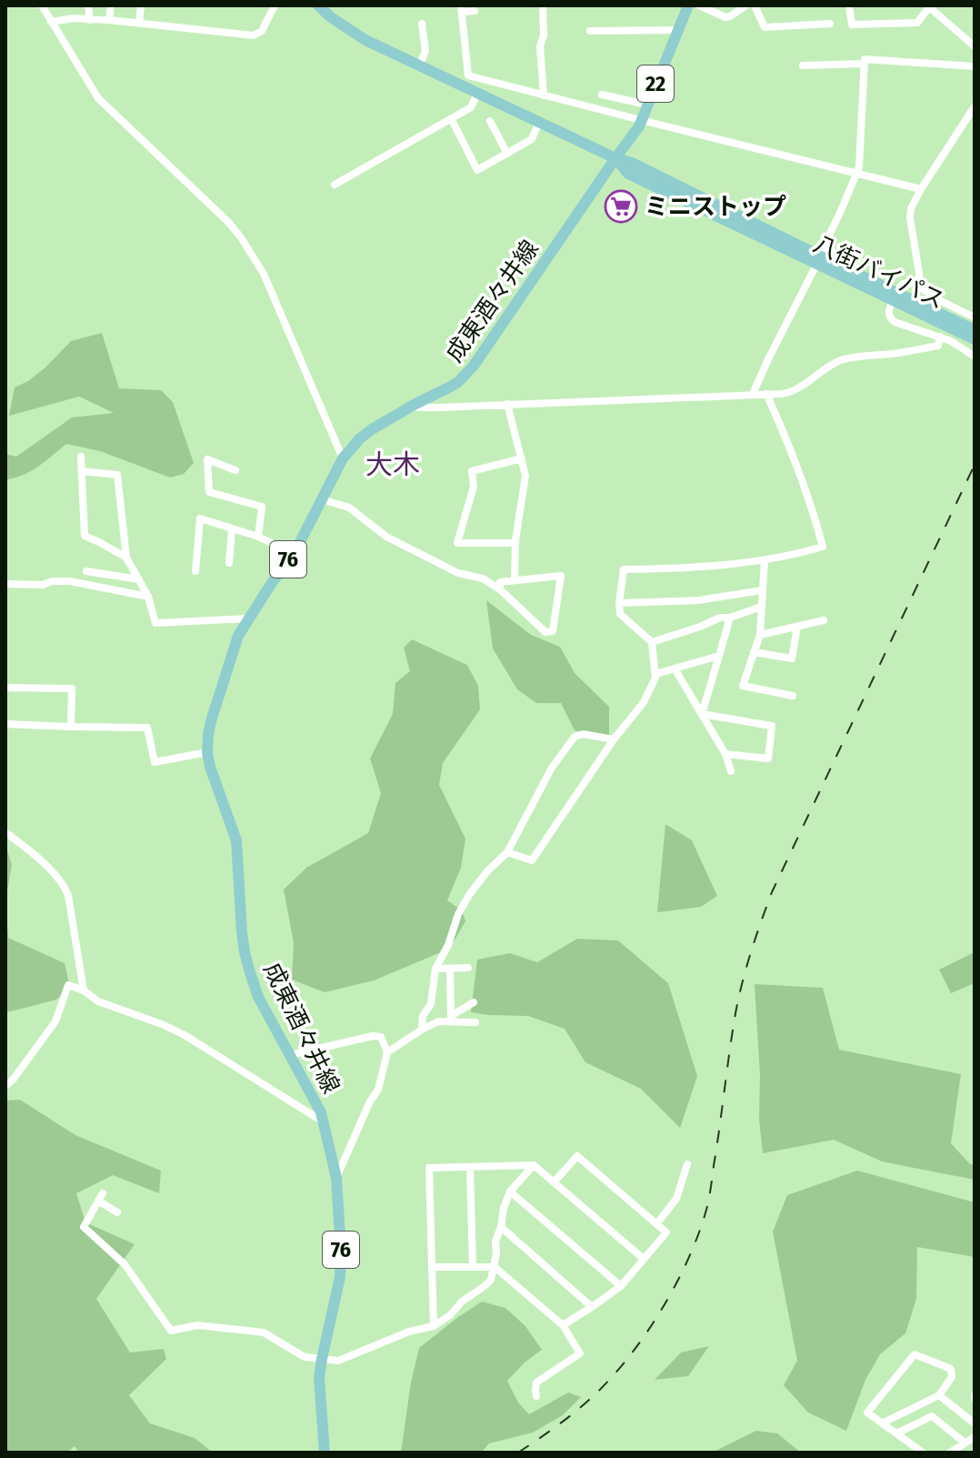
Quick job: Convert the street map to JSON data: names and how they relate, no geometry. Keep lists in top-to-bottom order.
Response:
{
  "streets": {
    "main road": [
      "22",
      "八街バイパス",
      "成東酒々井線",
      "76"
    ]
  },
  "crossings": [
    ["22", "八街バイパス"],
    ["22", "成東酒々井線"],
    ["八街バイパス", "成東酒々井線"]
  ],
  "districts": ["大木"],
  "places": {
    "supermarket": ["ミニストップ"]
  }
}
